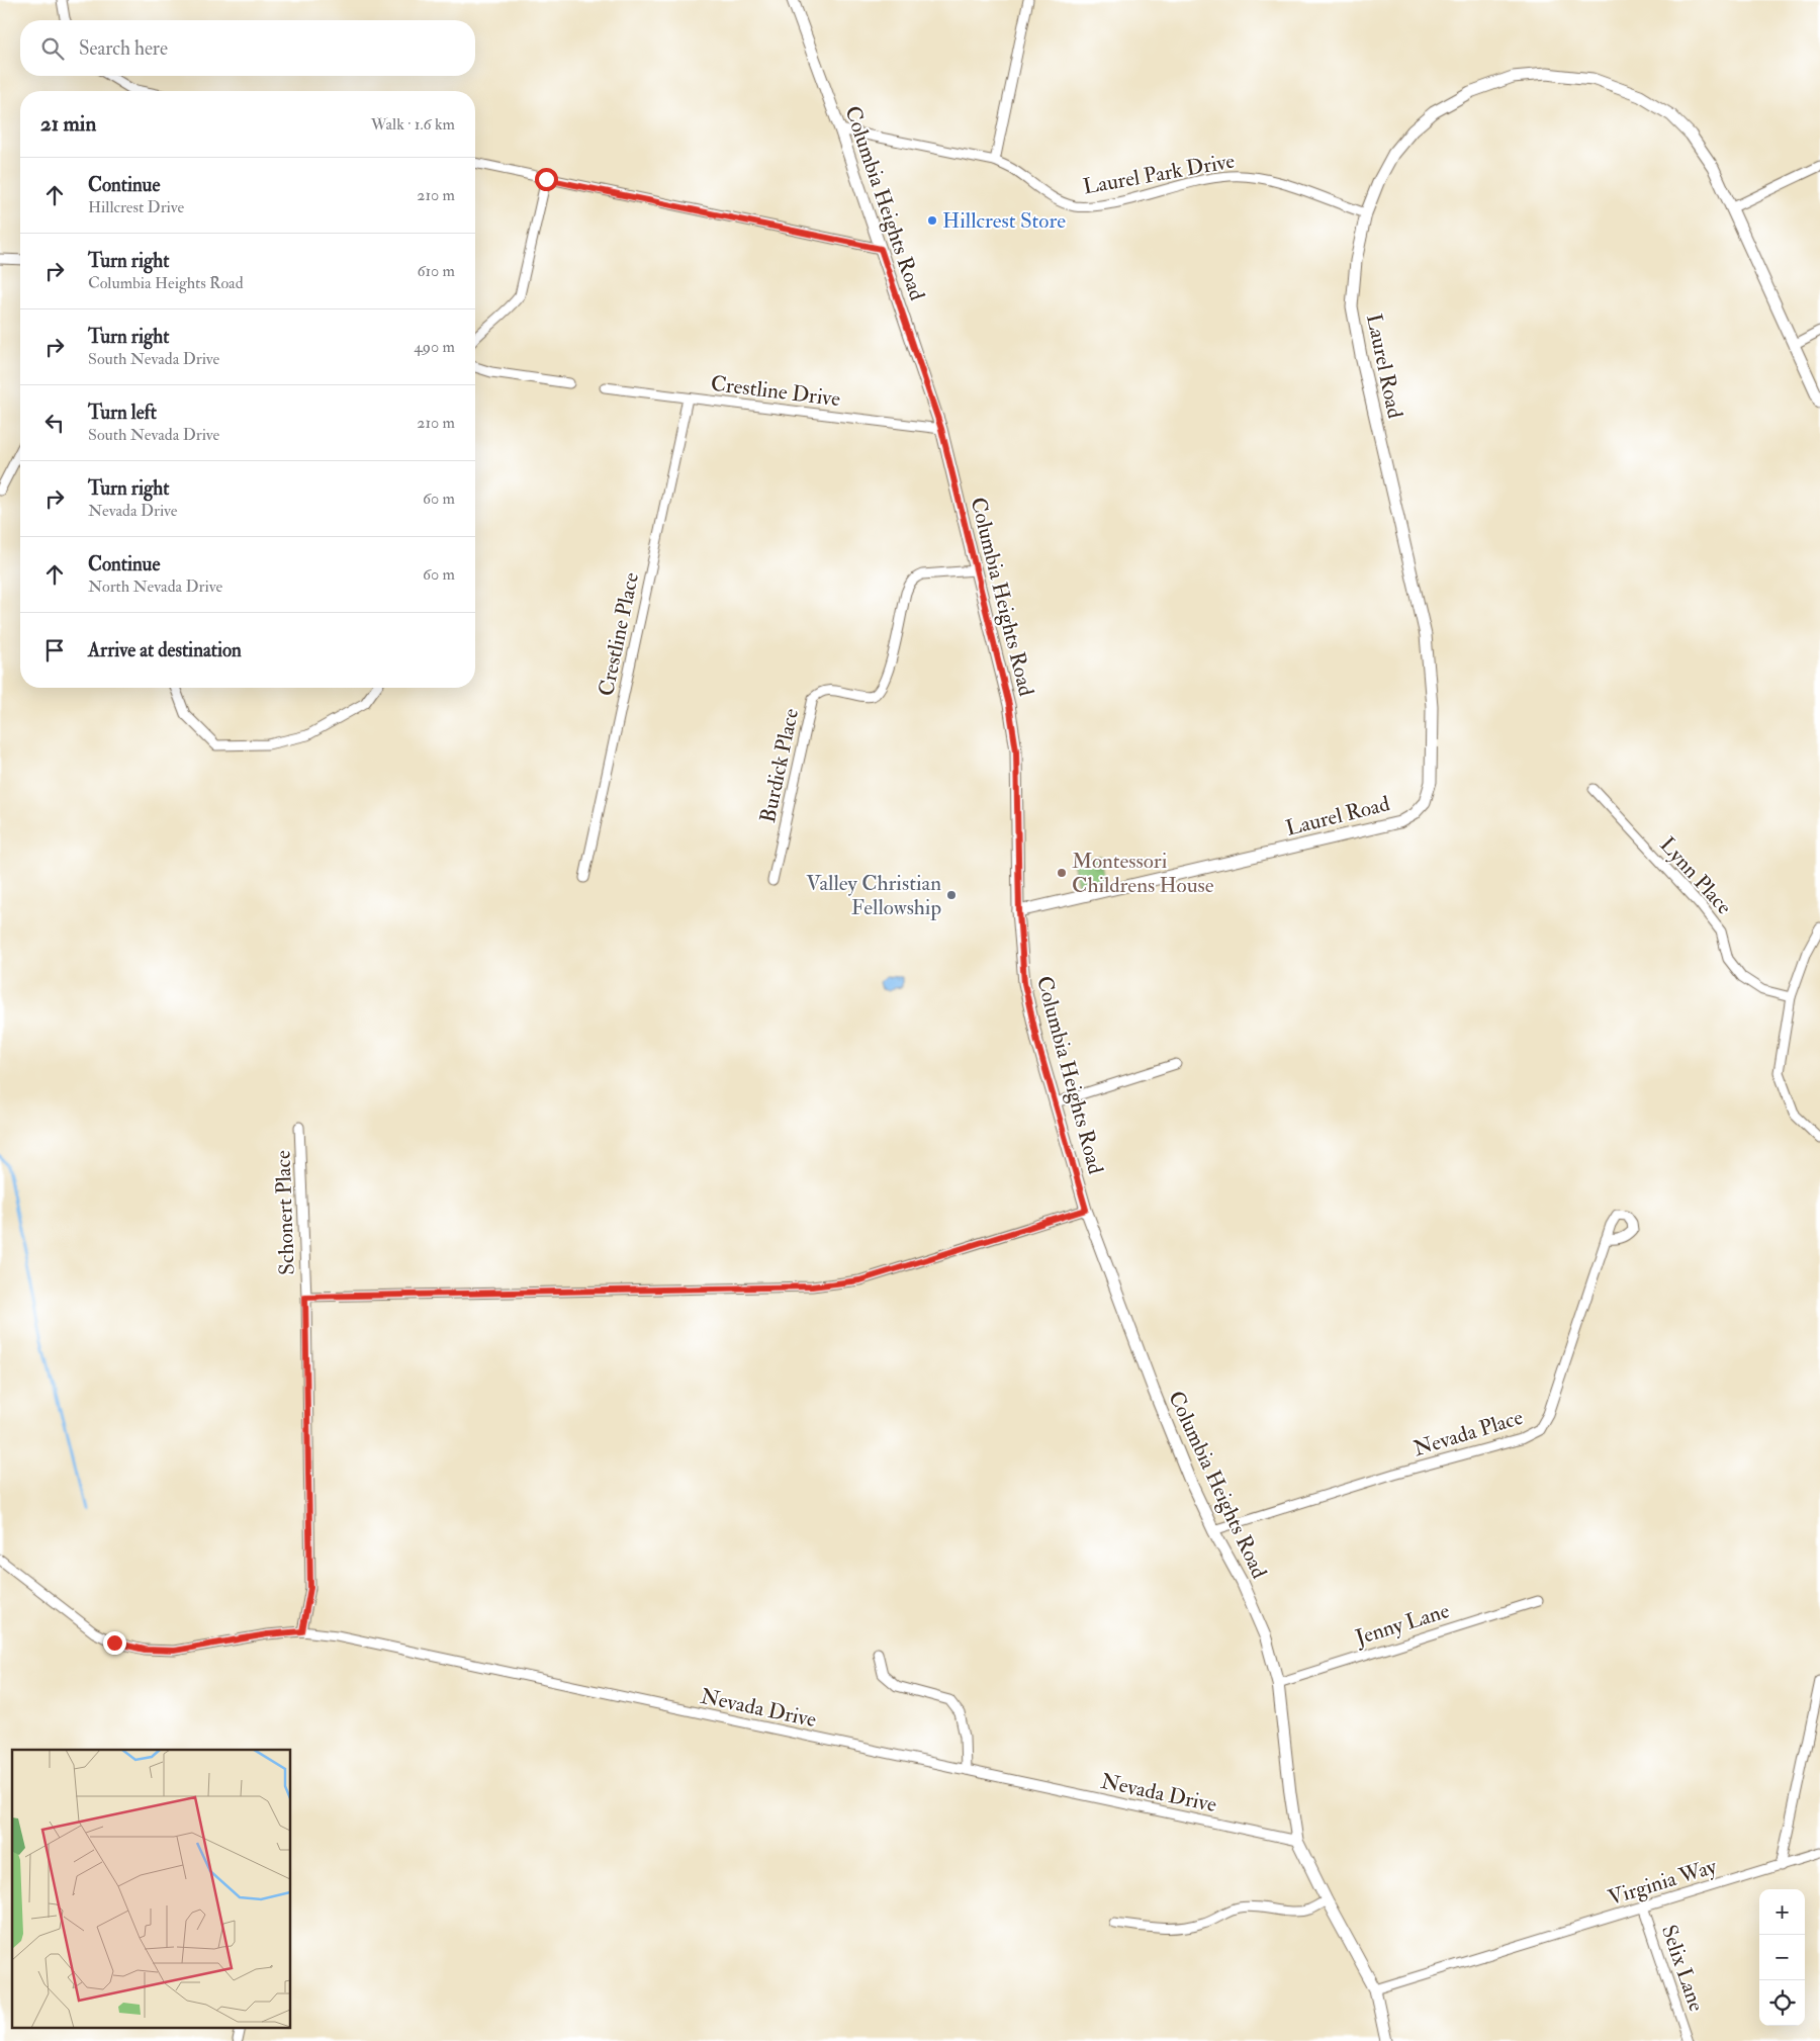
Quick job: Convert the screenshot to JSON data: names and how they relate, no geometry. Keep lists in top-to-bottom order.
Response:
{
  "streets": {
    "street": [
      "Laurel Park Drive",
      "Columbia Heights Road",
      "Laurel Road",
      "Crestline Drive",
      "Crestline Place",
      "Burdick Place",
      "Lynn Place",
      "Schonert Place",
      "Nevada Place",
      "Jenny Lane",
      "Nevada Drive",
      "Virginia Way",
      "Selix Lane"
    ]
  },
  "crossings": [
    ["Laurel Park Drive", "Columbia Heights Road"],
    ["Laurel Park Drive", "Laurel Road"],
    ["Columbia Heights Road", "Laurel Road"],
    ["Columbia Heights Road", "Crestline Drive"],
    ["Columbia Heights Road", "Burdick Place"],
    ["Columbia Heights Road", "Nevada Place"],
    ["Columbia Heights Road", "Jenny Lane"],
    ["Columbia Heights Road", "Nevada Drive"],
    ["Columbia Heights Road", "Virginia Way"],
    ["Crestline Drive", "Crestline Place"],
    ["Schonert Place", "Nevada Drive"],
    ["Virginia Way", "Selix Lane"]
  ],
  "places": ["Hillcrest Store", "Montessori Childrens House", "Valley Christian Fellowship"],
  "page": {
    "search": "Search here",
    "heading": ["21 min", "Walk · 1.6 km"],
    "list": [
      ["Continue", "Hillcrest Drive", "210 m"],
      ["Turn right", "Columbia Heights Road", "610 m"],
      ["Turn right", "South Nevada Drive", "490 m"],
      ["Turn left", "South Nevada Drive", "210 m"],
      ["Turn right", "Nevada Drive", "60 m"],
      ["Continue", "North Nevada Drive", "60 m"],
      "Arrive at destination"
    ],
    "map_buttons": ["+", "−"]
  }
}
